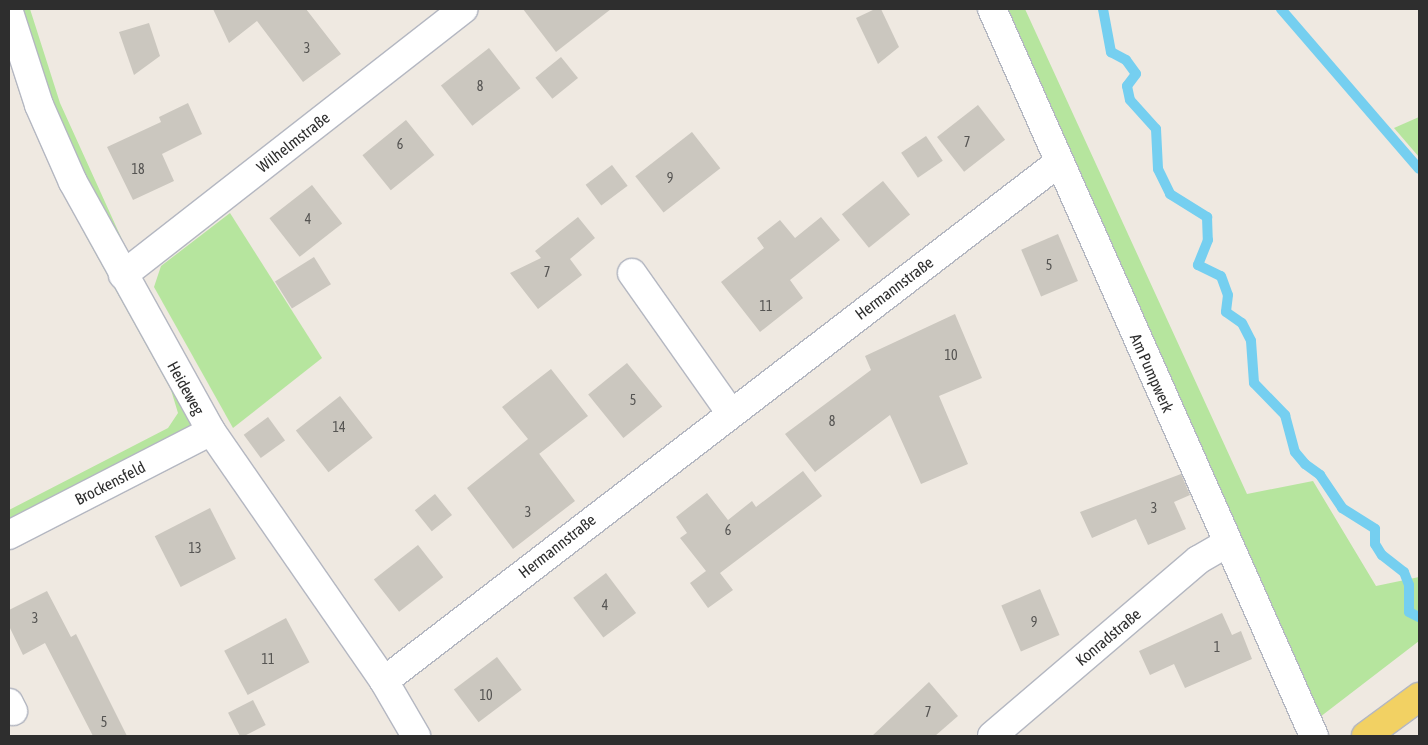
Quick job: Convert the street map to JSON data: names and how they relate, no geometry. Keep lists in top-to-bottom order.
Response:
{
  "streets": {
    "street": [
      "Wilhelmstraße",
      "Hermannstraße",
      "Am Pumpwerk",
      "Heideweg",
      "Brockensfeld",
      "Konradstraße"
    ]
  },
  "crossings": [
    ["Wilhelmstraße", "Heideweg"],
    ["Hermannstraße", "Am Pumpwerk"],
    ["Hermannstraße", "Heideweg"],
    ["Am Pumpwerk", "Konradstraße"],
    ["Heideweg", "Brockensfeld"]
  ],
  "house_numbers": [
    "3",
    "8",
    "7",
    "6",
    "18",
    "9",
    "4",
    "5",
    "7",
    "11",
    "10",
    "5",
    "8",
    "14",
    "3",
    "3",
    "6",
    "13",
    "4",
    "3",
    "9",
    "1",
    "11",
    "10",
    "7",
    "5"
  ]
}
